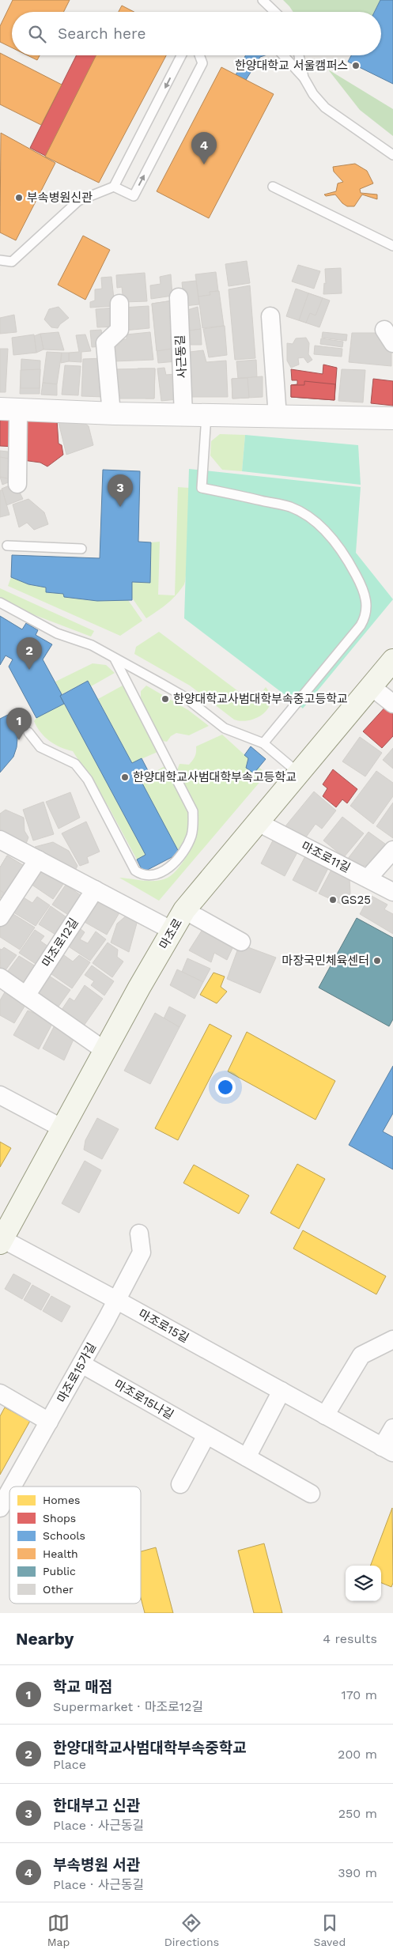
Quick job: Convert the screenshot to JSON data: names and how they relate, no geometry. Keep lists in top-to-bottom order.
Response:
{
  "streets": {
    "main road": ["마조로"],
    "street": [
      "사근동길",
      "마조로11길",
      "마조로12길",
      "마조로15길",
      "마조로15가길",
      "마조로15나길"
    ]
  },
  "crossings": [
    ["마조로11길", "마조로"],
    ["마조로", "마조로15길"],
    ["마조로15길", "마조로15가길"],
    ["마조로15가길", "마조로15나길"]
  ],
  "places": [
    "한양대학교 서울캠퍼스",
    "부속병원신관",
    "한양대학교사범대학부속중고등학교",
    "한양대학교사범대학부속고등학교",
    "GS25",
    "마장국민체육센터"
  ],
  "legend": [
    "Homes",
    "Shops",
    "Schools",
    "Health",
    "Public",
    "Other"
  ],
  "page": {
    "search": "Search here",
    "pins": [
      "4",
      "3",
      "2",
      "1"
    ],
    "heading": ["Nearby", "4 results"],
    "list": [
      {
        "mark": "1",
        "name": "학교 매점",
        "note": "Supermarket · 마조로12길",
        "value": "170 m"
      },
      {
        "mark": "2",
        "name": "한양대학교사범대학부속중학교",
        "note": "Place",
        "value": "200 m"
      },
      {
        "mark": "3",
        "name": "한대부고 신관",
        "note": "Place · 사근동길",
        "value": "250 m"
      },
      {
        "mark": "4",
        "name": "부속병원 서관",
        "note": "Place · 사근동길",
        "value": "390 m"
      }
    ],
    "nav": ["Map", "Directions", "Saved"]
  }
}
